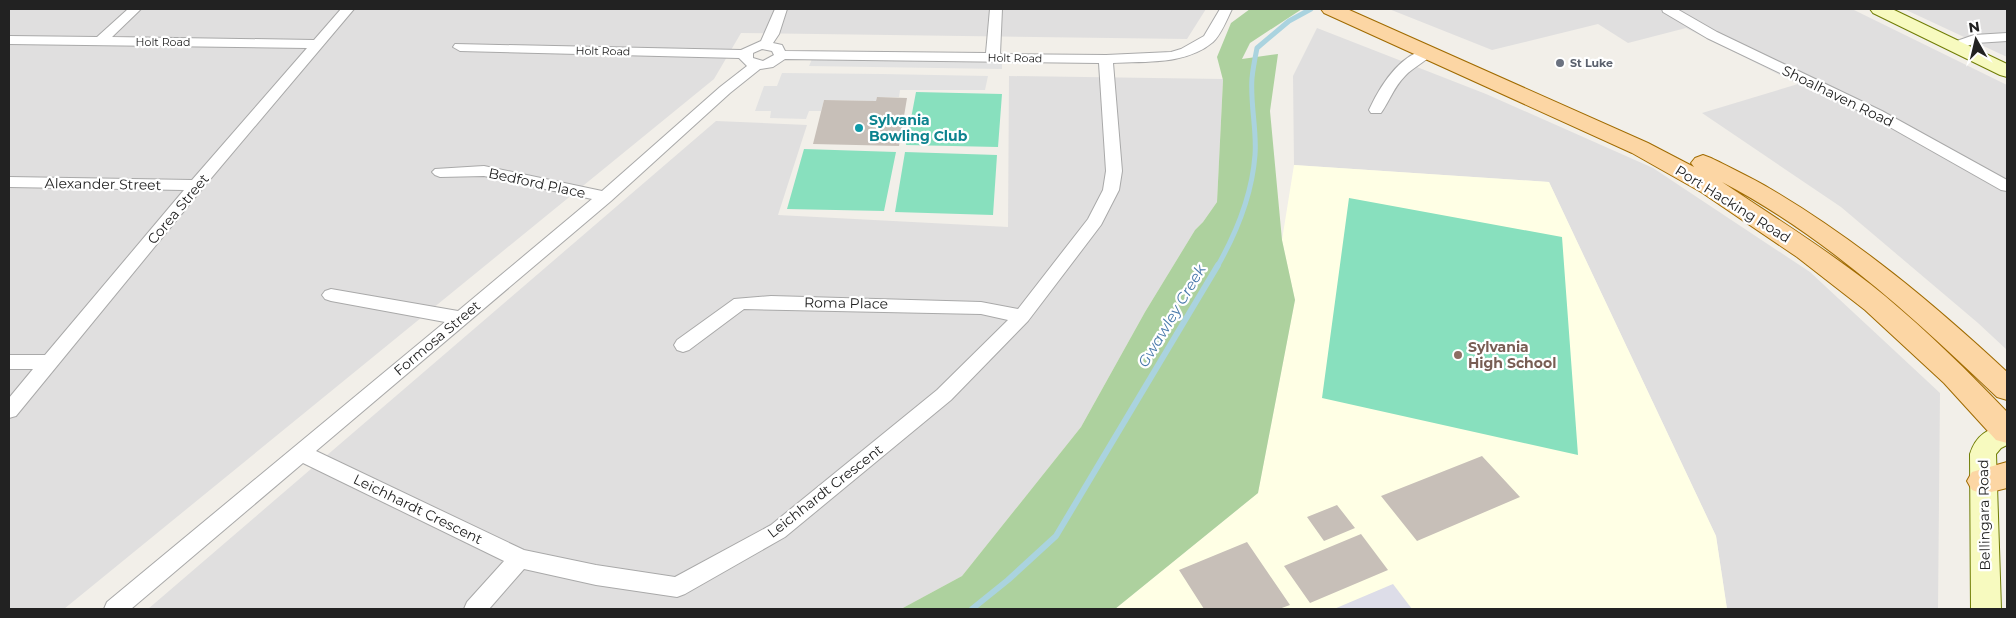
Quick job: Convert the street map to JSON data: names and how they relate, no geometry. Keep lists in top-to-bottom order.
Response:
{
  "streets": {
    "main road": ["Port Hacking Road"],
    "street": [
      "Holt Road",
      "Shoalhaven Road",
      "Bedford Place",
      "Alexander Street",
      "Corea Street",
      "Roma Place",
      "Formosa Street",
      "Leichhardt Crescent",
      "Bellingara Road"
    ]
  },
  "crossings": [
    ["Holt Road", "Corea Street"],
    ["Holt Road", "Formosa Street"],
    ["Holt Road", "Leichhardt Crescent"],
    ["Bedford Place", "Formosa Street"],
    ["Alexander Street", "Corea Street"],
    ["Roma Place", "Leichhardt Crescent"],
    ["Formosa Street", "Leichhardt Crescent"]
  ],
  "water": ["Gwawley Creek"],
  "places": ["St Luke", "Sylvania Bowling Club", "Sylvania High School"],
  "north": "top"
}
